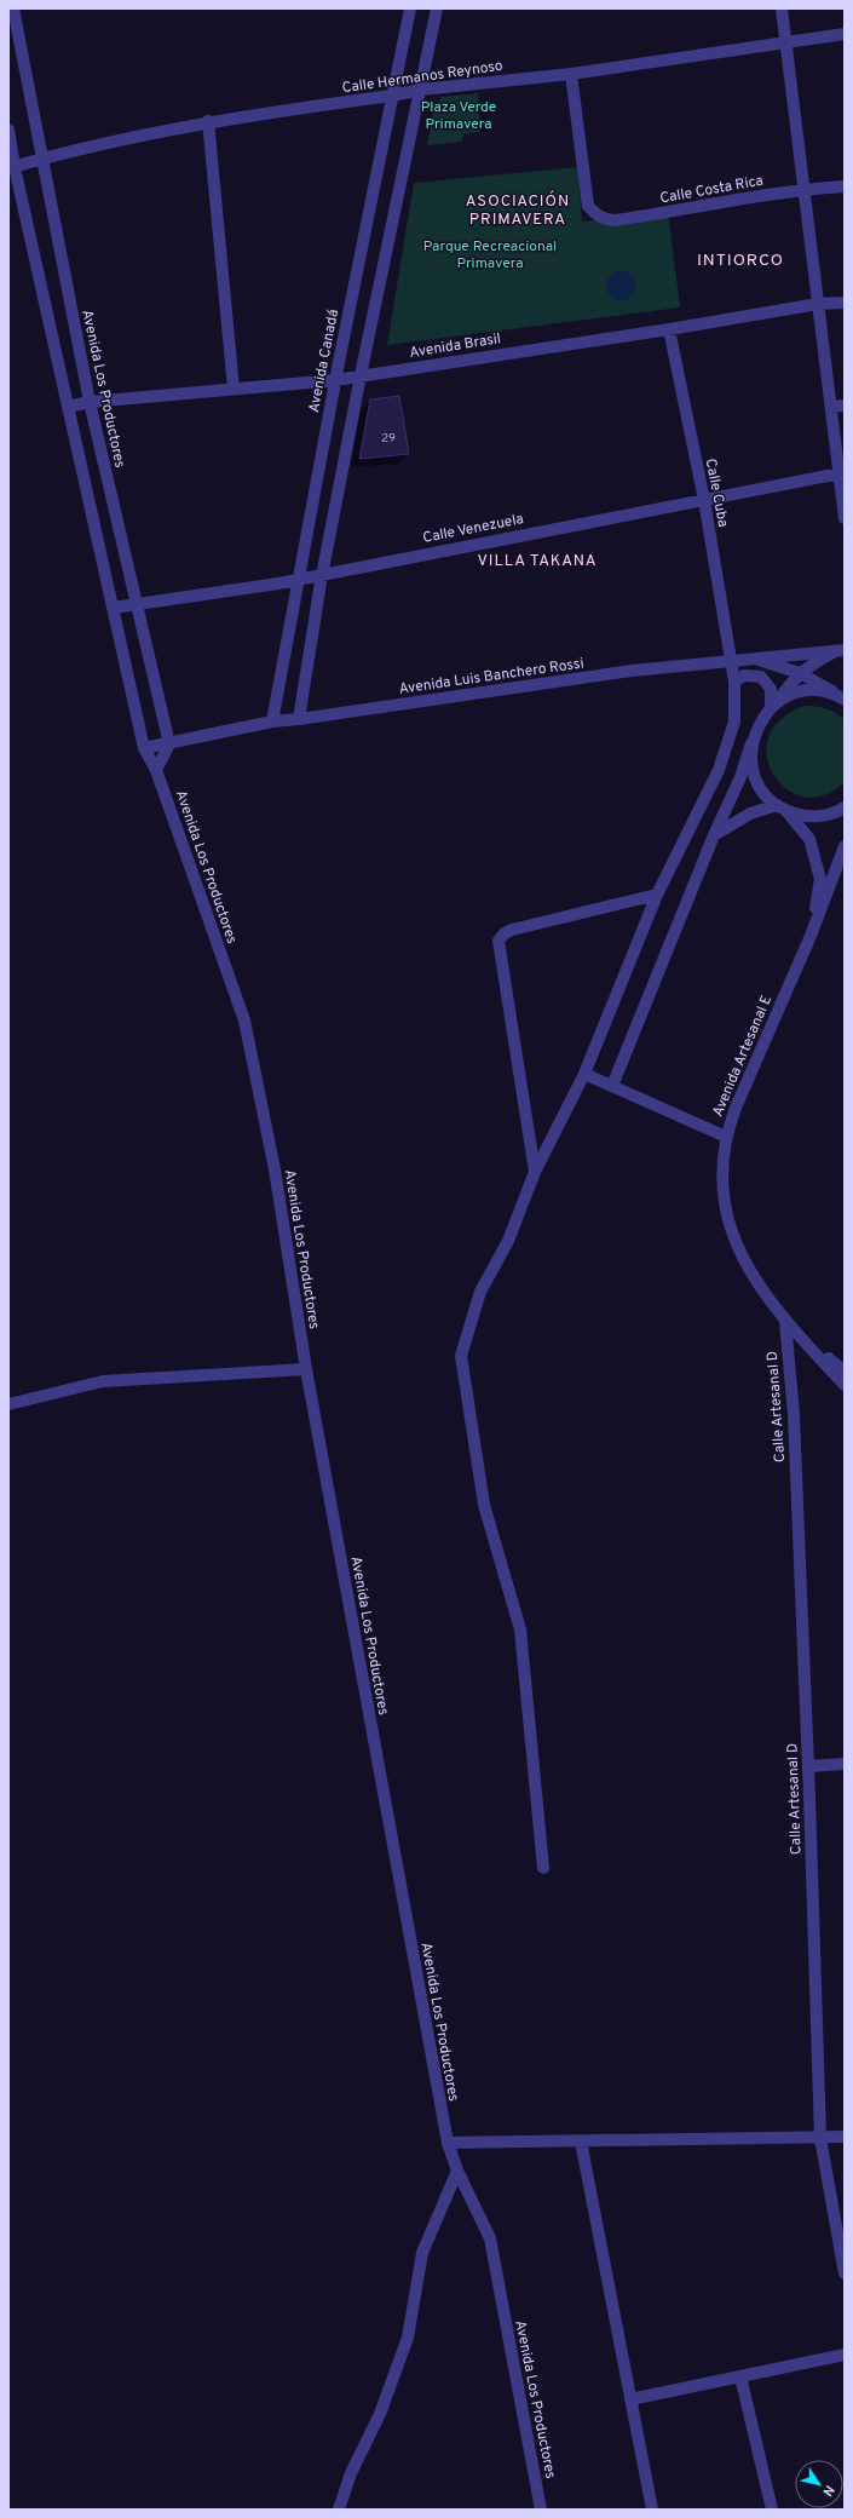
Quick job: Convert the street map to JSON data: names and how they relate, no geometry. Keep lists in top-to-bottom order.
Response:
{
  "streets": {
    "street": [
      "Calle Hermanos Reynoso",
      "Calle Costa Rica",
      "Avenida Brasil",
      "Avenida Canadá",
      "Avenida Los Productores",
      "Calle Cuba",
      "Calle Venezuela",
      "Avenida Luis Banchero Rossi",
      "Avenida Artesanal E",
      "Calle Artesanal D"
    ]
  },
  "crossings": [
    ["Calle Hermanos Reynoso", "Calle Costa Rica"],
    ["Calle Hermanos Reynoso", "Avenida Canadá"],
    ["Calle Hermanos Reynoso", "Avenida Los Productores"],
    ["Avenida Brasil", "Avenida Canadá"],
    ["Avenida Brasil", "Avenida Los Productores"],
    ["Avenida Brasil", "Calle Cuba"],
    ["Avenida Canadá", "Calle Venezuela"],
    ["Avenida Canadá", "Avenida Luis Banchero Rossi"],
    ["Avenida Los Productores", "Calle Venezuela"],
    ["Avenida Los Productores", "Avenida Luis Banchero Rossi"],
    ["Calle Cuba", "Calle Venezuela"],
    ["Calle Cuba", "Avenida Luis Banchero Rossi"],
    ["Avenida Artesanal E", "Calle Artesanal D"]
  ],
  "districts": ["ASOCIACIÓN PRIMAVERA", "INTIORCO", "VILLA TAKANA"],
  "parks": ["Plaza Verde Primavera", "Parque Recreacional Primavera"],
  "house_numbers": ["29"],
  "north": "bottom right"
}
